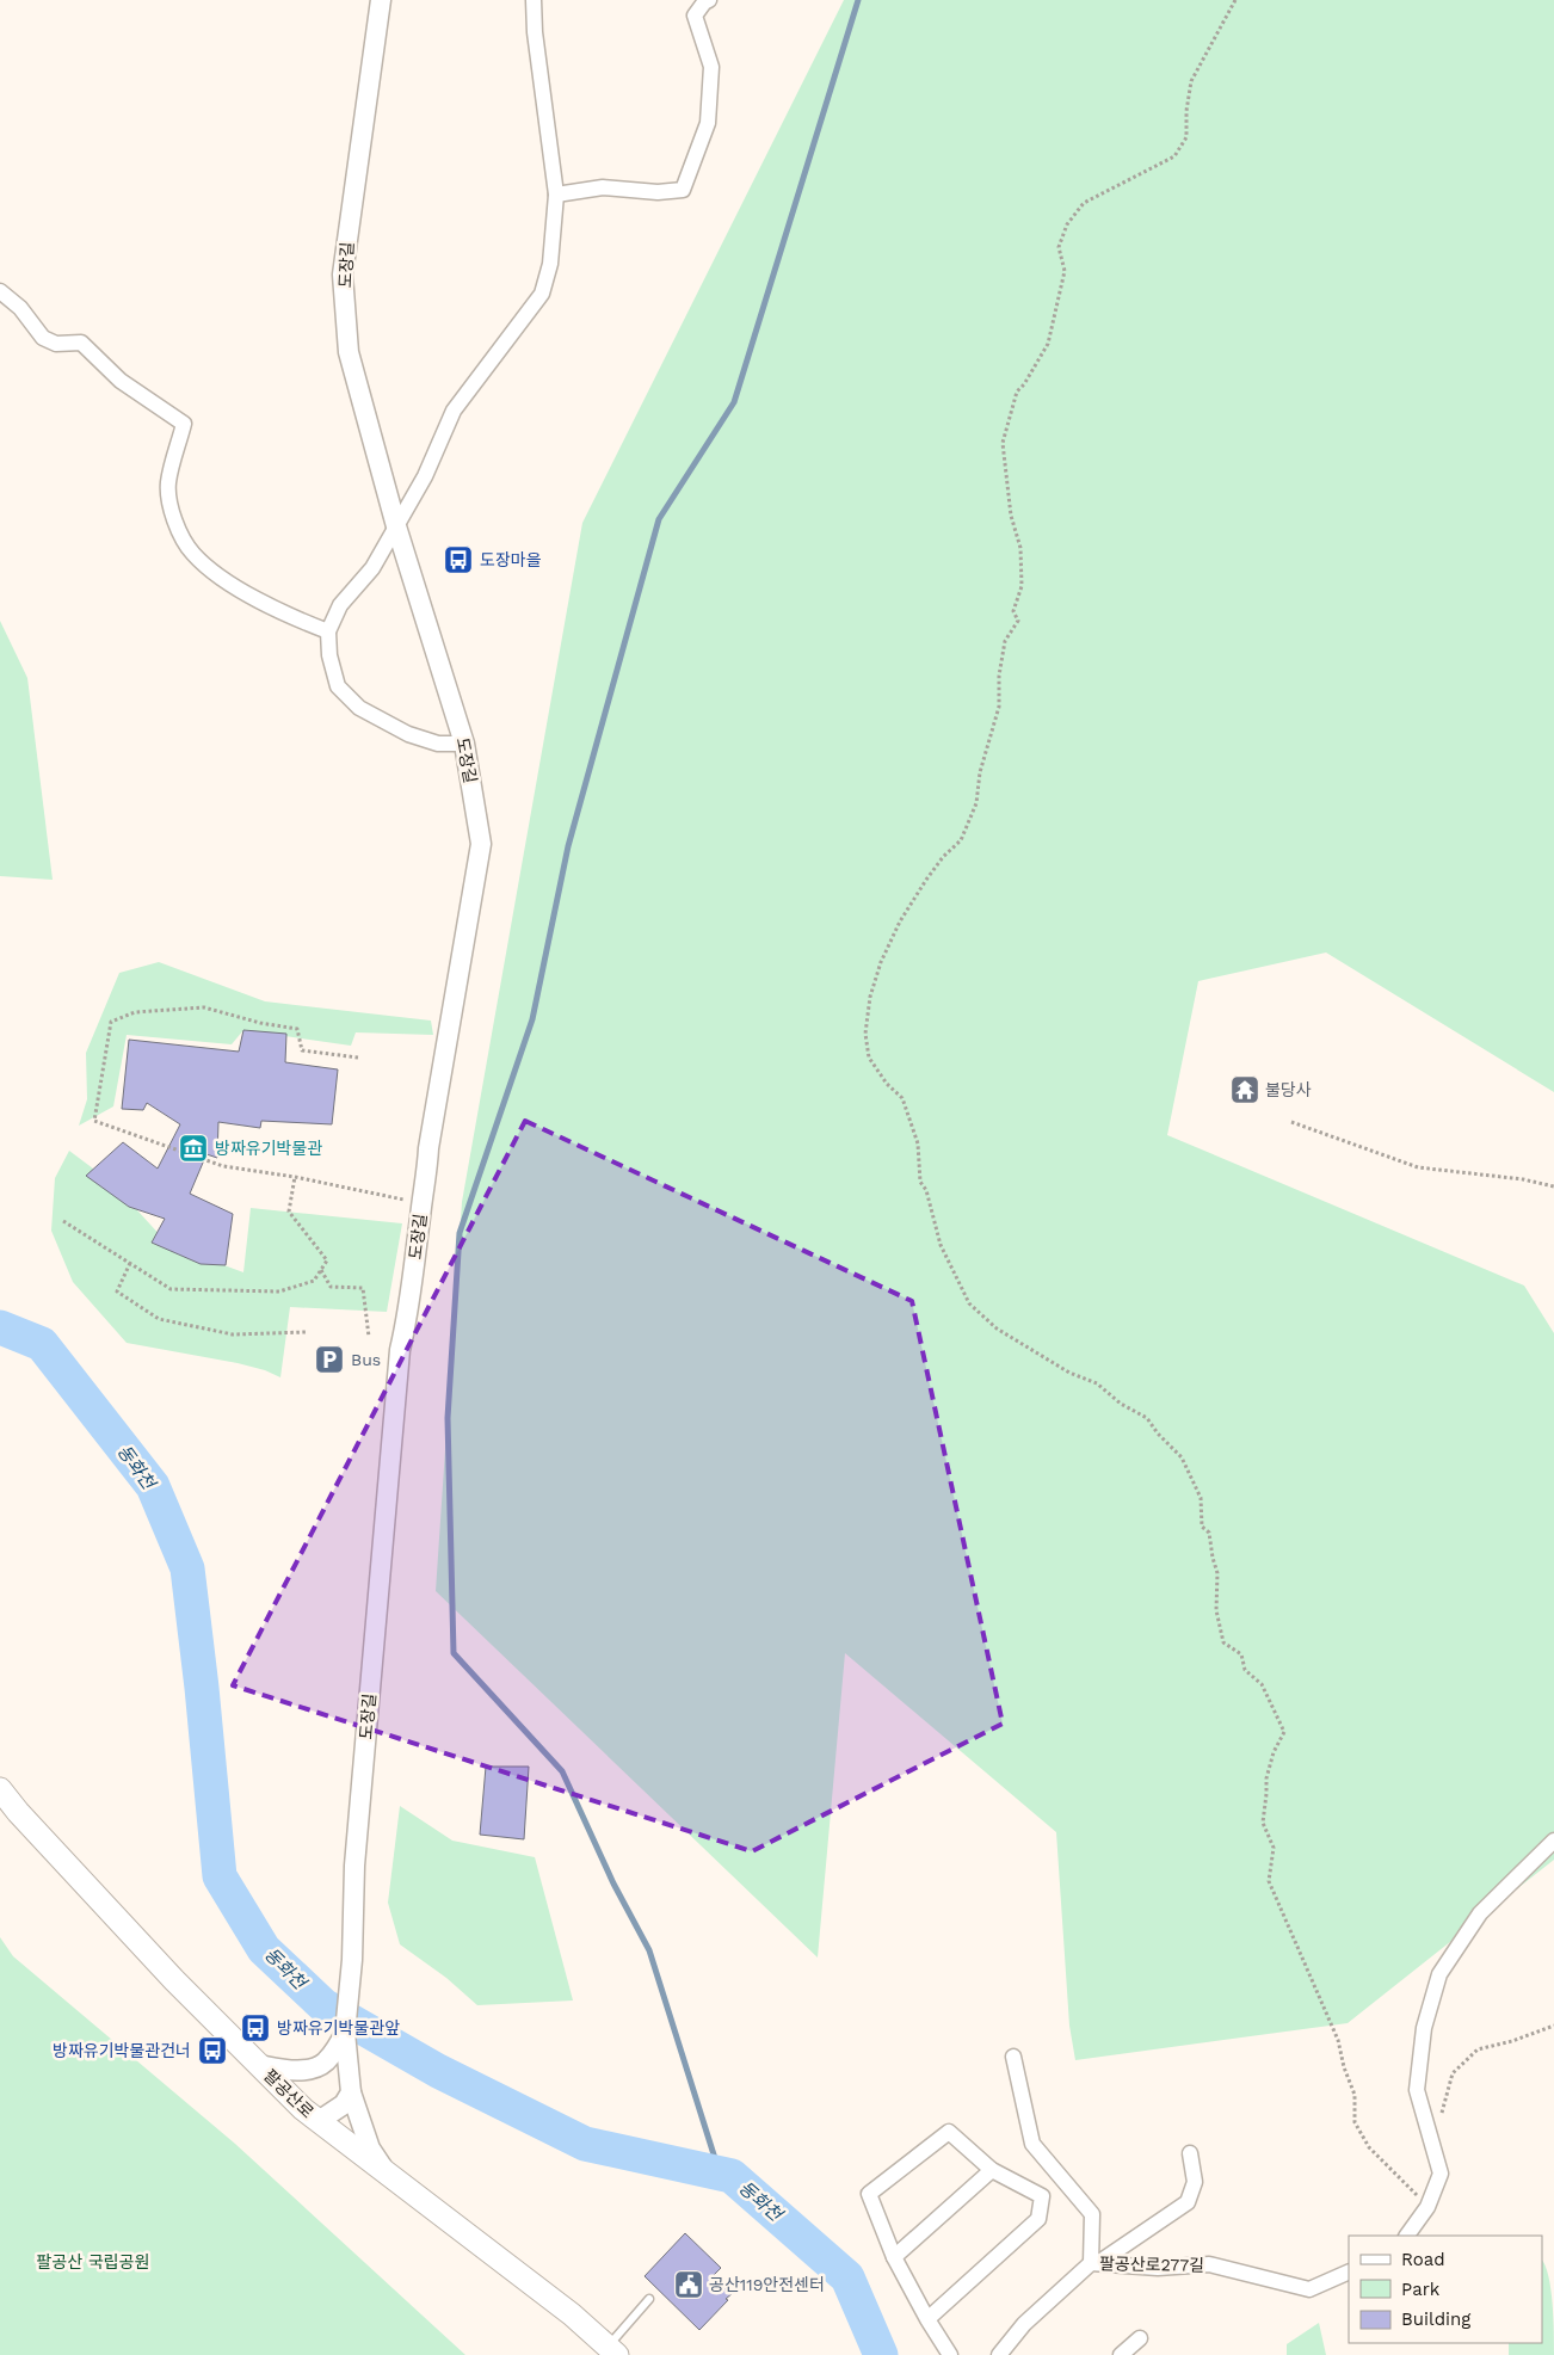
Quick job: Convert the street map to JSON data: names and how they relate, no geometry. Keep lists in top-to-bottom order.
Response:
{
  "streets": {
    "main road": ["팔공산로"],
    "street": ["도장길", "팔공산로277길"]
  },
  "crossings": [
    ["도장길", "팔공산로"]
  ],
  "water": ["동화천"],
  "parks": ["팔공산 국립공원"],
  "places": {
    "bus stop": ["도장마을", "방짜유기박물관앞", "방짜유기박물관건너"],
    "temple": ["불당사"],
    "museum": ["방짜유기박물관"],
    "parking": ["Bus"],
    "public building": ["공산119안전센터"]
  },
  "legend": ["Road", "Park", "Building"]
}
